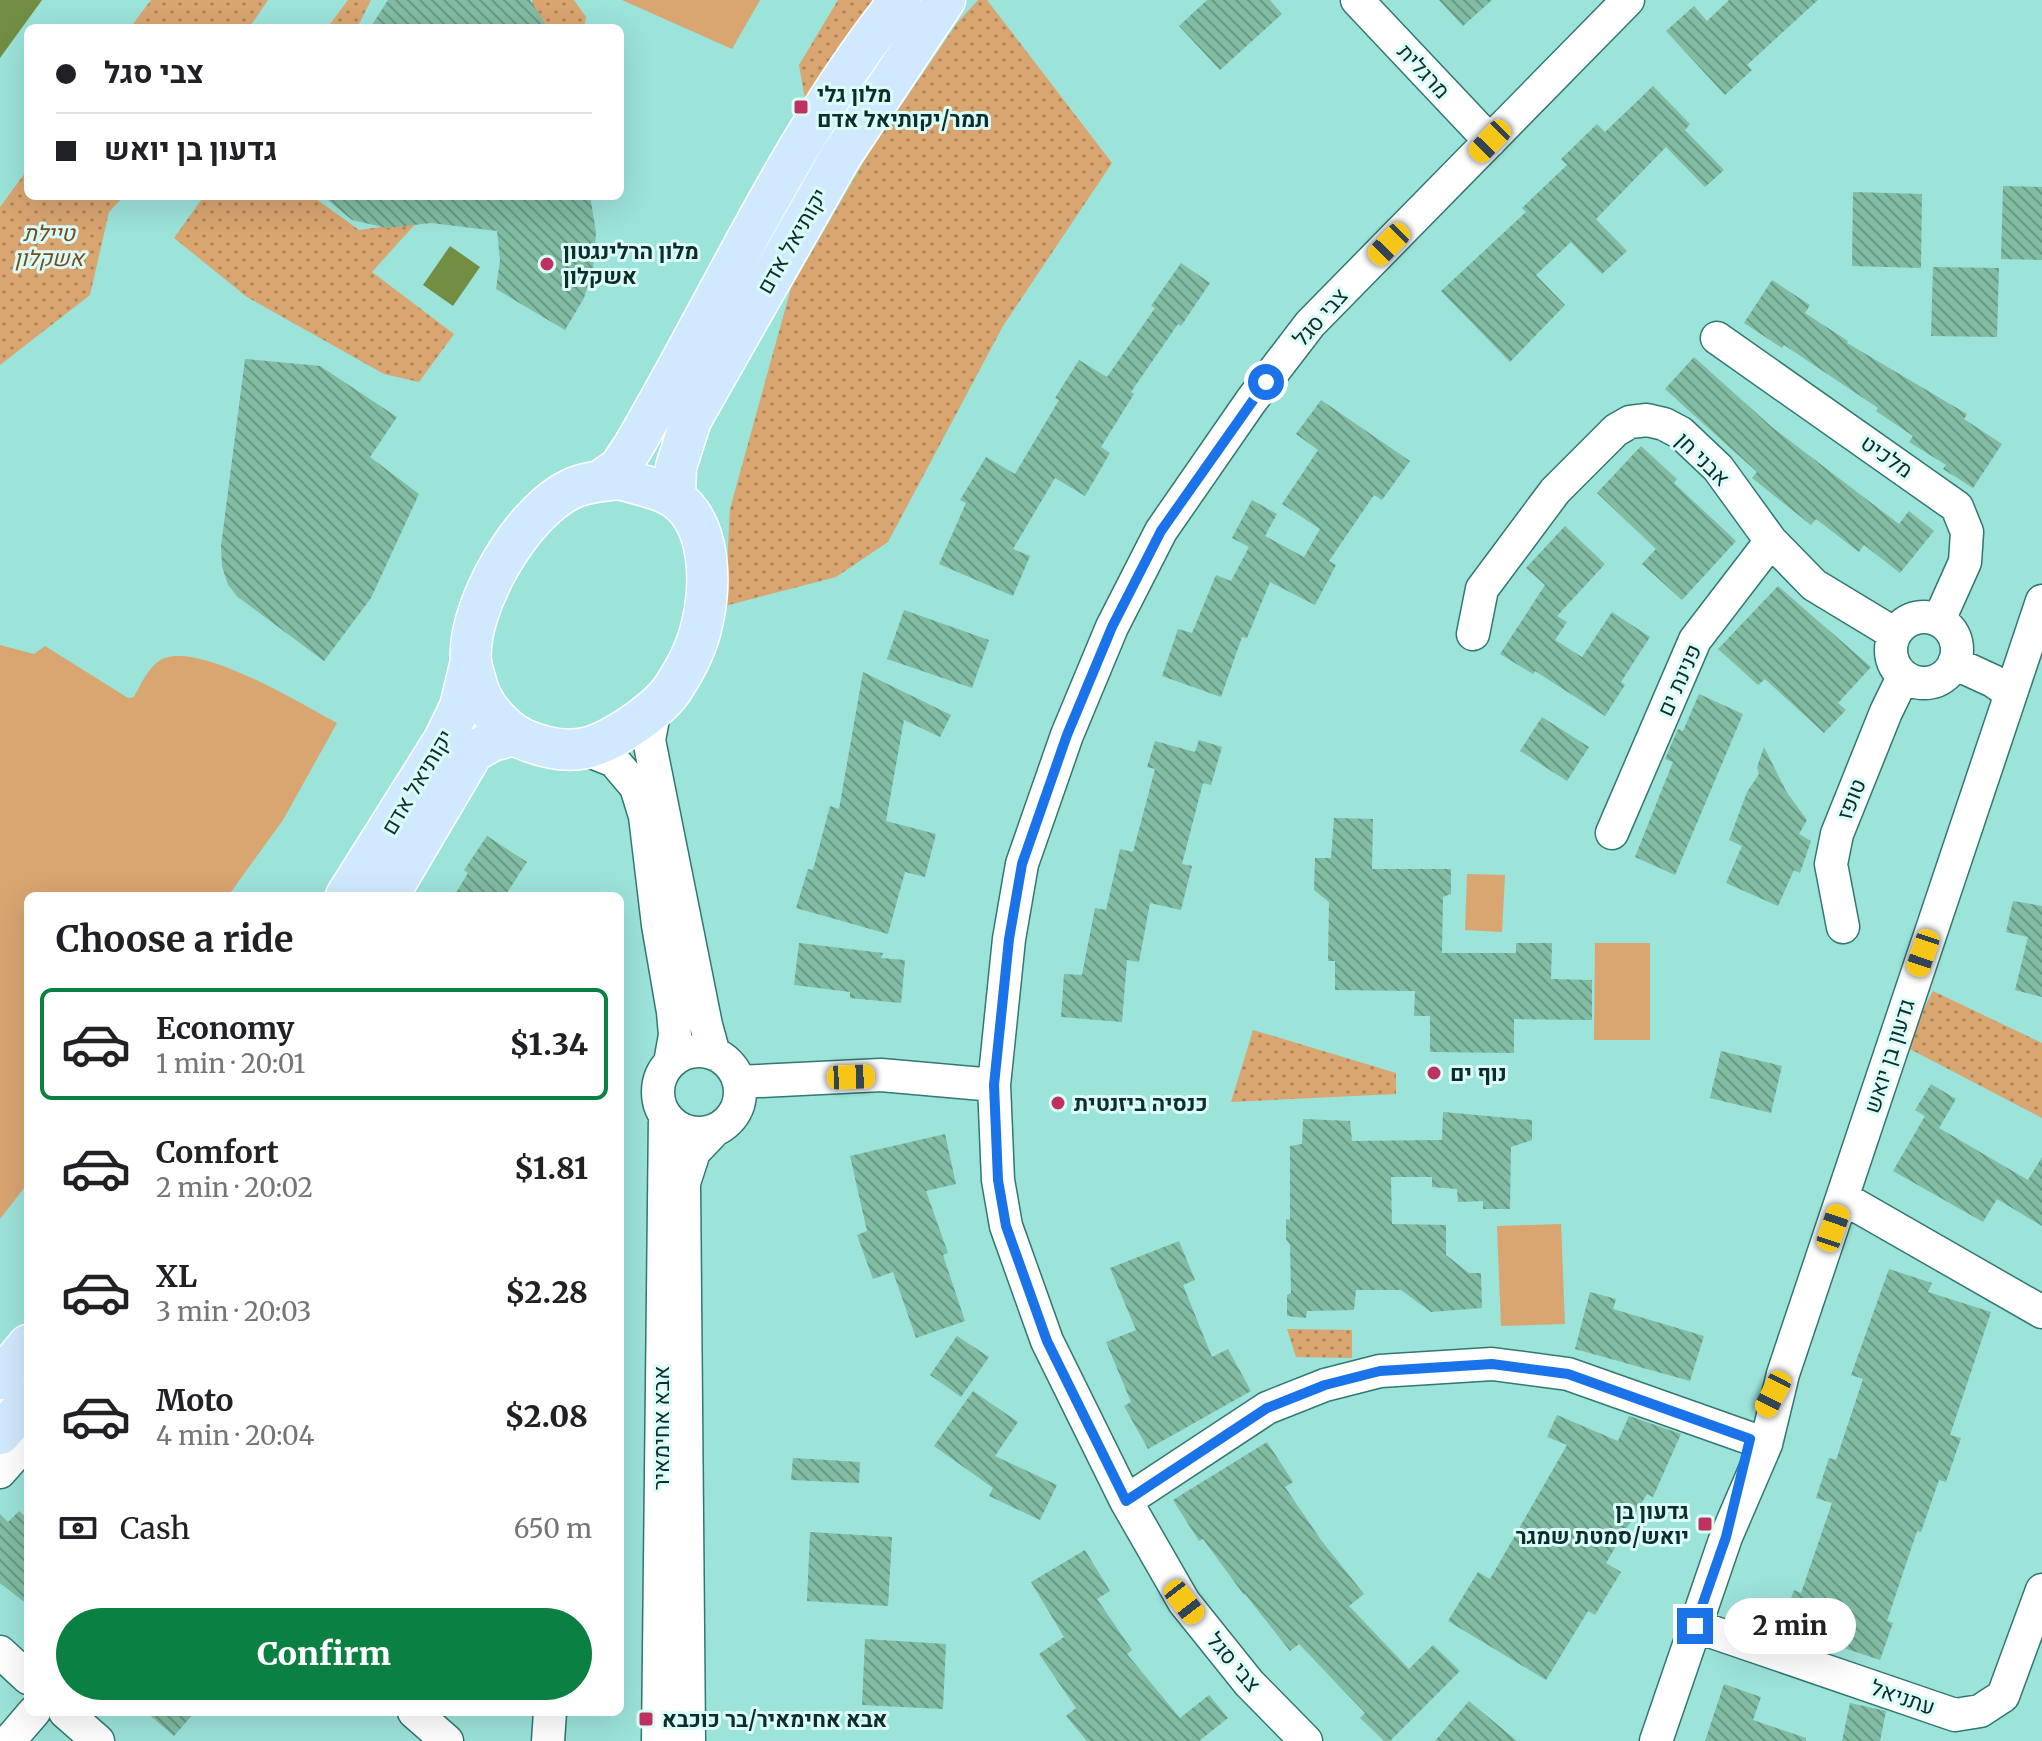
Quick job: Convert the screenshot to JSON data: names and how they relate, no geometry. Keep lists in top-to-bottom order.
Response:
{
  "streets": {
    "main road": ["יקותיאל אדם"],
    "street": [
      "מרגלית",
      "צבי סגל",
      "מלכיט",
      "אבני חן",
      "פנינת ים",
      "טופז",
      "גדעון בן יואש",
      "אבא אחימאיר",
      "עתניאל"
    ]
  },
  "crossings": [
    ["מרגלית", "צבי סגל"],
    ["מלכיט", "אבני חן"],
    ["מלכיט", "טופז"],
    ["אבני חן", "פנינת ים"],
    ["אבני חן", "טופז"],
    ["גדעון בן יואש", "עתניאל"]
  ],
  "parks": ["טיילת אשקלון"],
  "places": {
    "transit": ["מלון גלי תמר/יקותיאל אדם", "גדעון בן יואש/סמטת שמגר", "אבא אחימאיר/בר כוכבא"],
    "other": ["מלון הרלינגטון אשקלון", "נוף ים", "כנסיה ביזנטית"]
  },
  "page": {
    "banner": ["צבי סגל", "גדעון בן יואש"],
    "heading": "Choose a ride",
    "list": [
      {
        "name": "Economy",
        "note": "1 min · 20:01",
        "value": "$1.34"
      },
      {
        "name": "Comfort",
        "note": "2 min · 20:02",
        "value": "$1.81"
      },
      {
        "name": "XL",
        "note": "3 min · 20:03",
        "value": "$2.28"
      },
      {
        "name": "Moto",
        "note": "4 min · 20:04",
        "value": "$2.08"
      }
    ],
    "pay": ["Cash", "650 m"],
    "buttons": "Confirm",
    "bubble": "2 min"
  }
}
